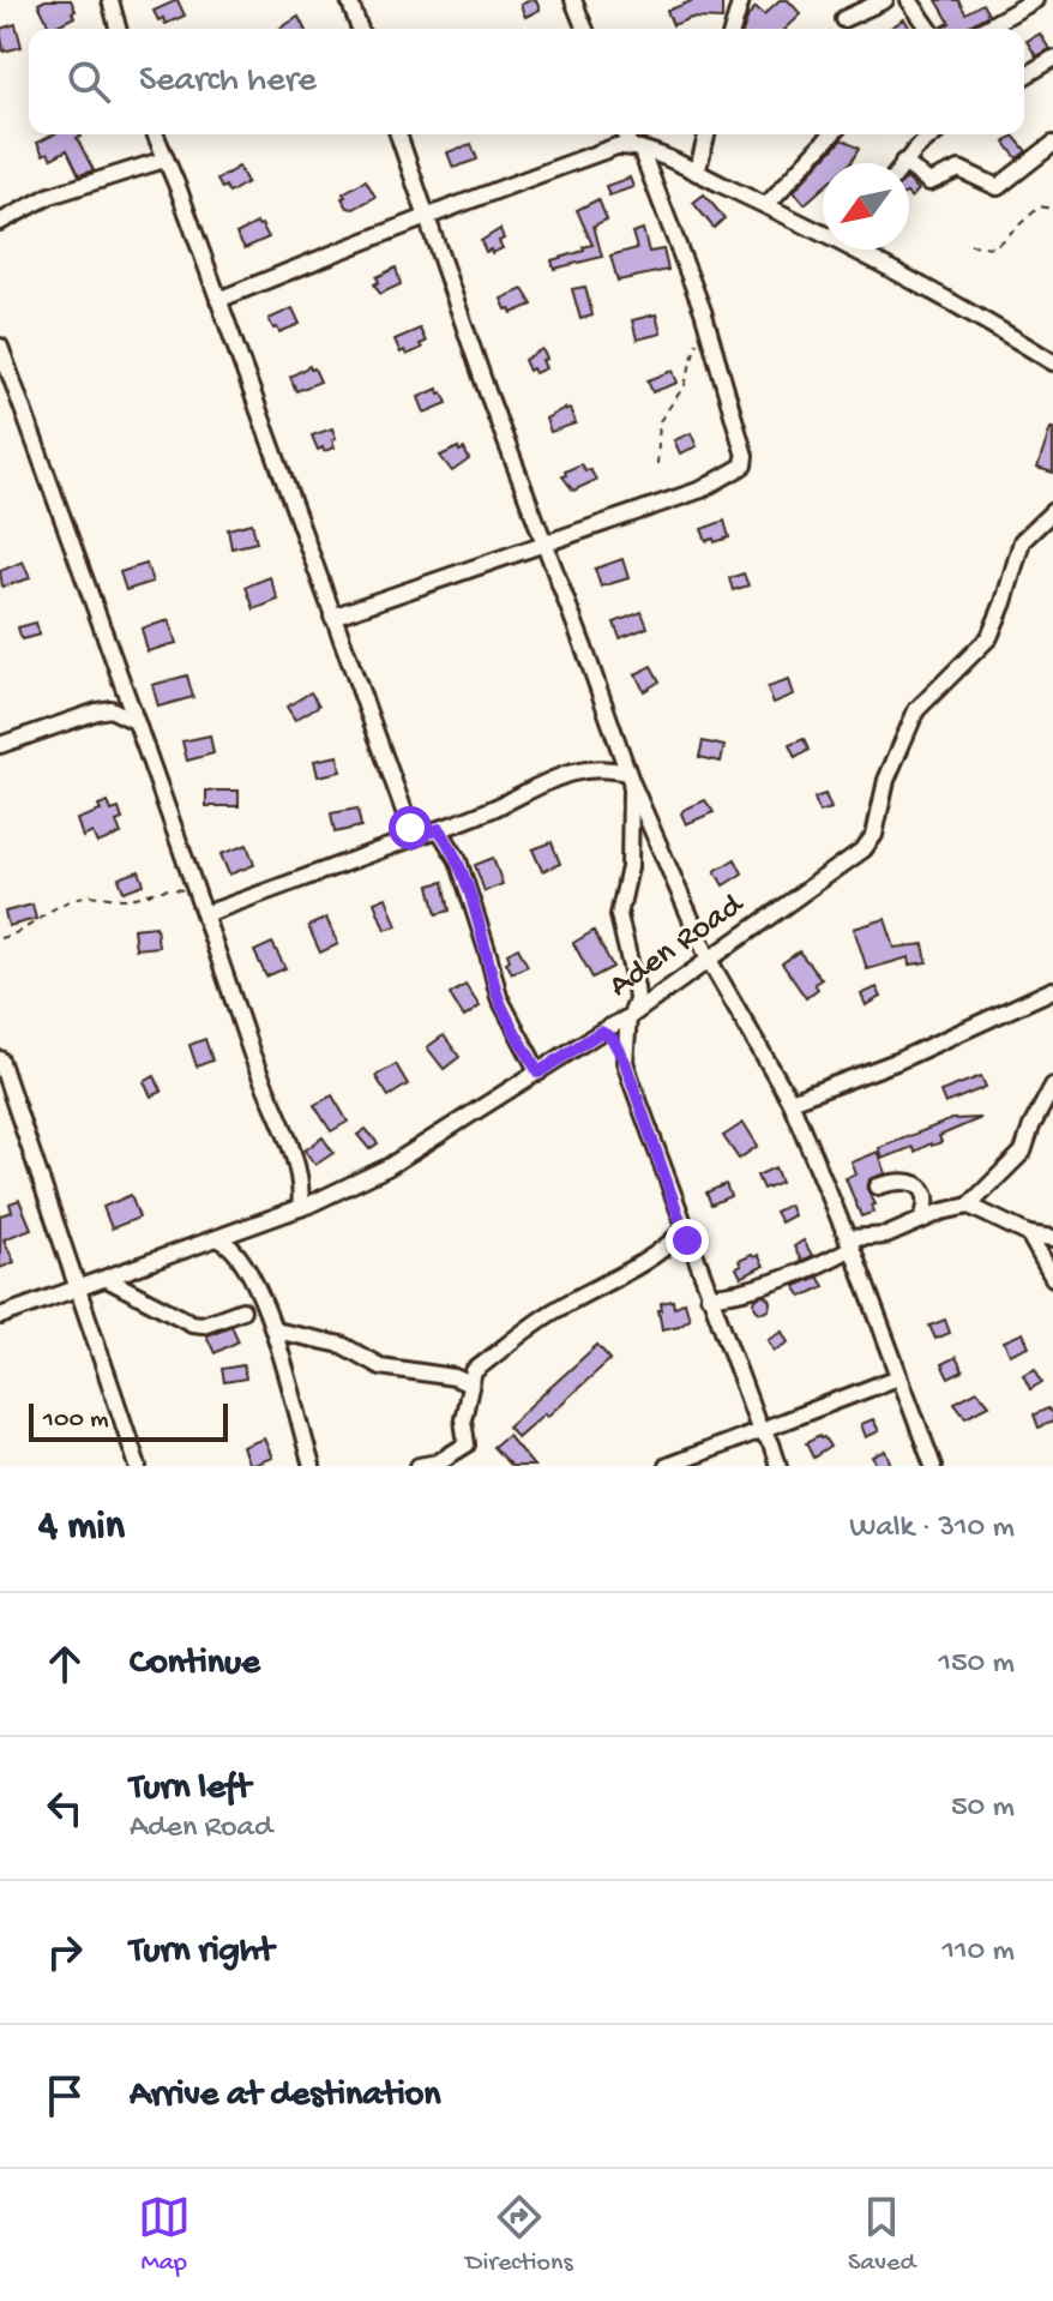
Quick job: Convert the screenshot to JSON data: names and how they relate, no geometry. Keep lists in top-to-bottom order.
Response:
{
  "streets": {
    "street": ["Aden Road"]
  },
  "scale_bar": "100 m",
  "north": "bottom left",
  "page": {
    "search": "Search here",
    "scale": "100 m",
    "heading": ["4 min", "Walk · 310 m"],
    "list": [
      ["Continue", "150 m"],
      ["Turn left", "Aden Road", "50 m"],
      ["Turn right", "110 m"],
      "Arrive at destination"
    ],
    "nav": ["Map", "Directions", "Saved"]
  }
}
